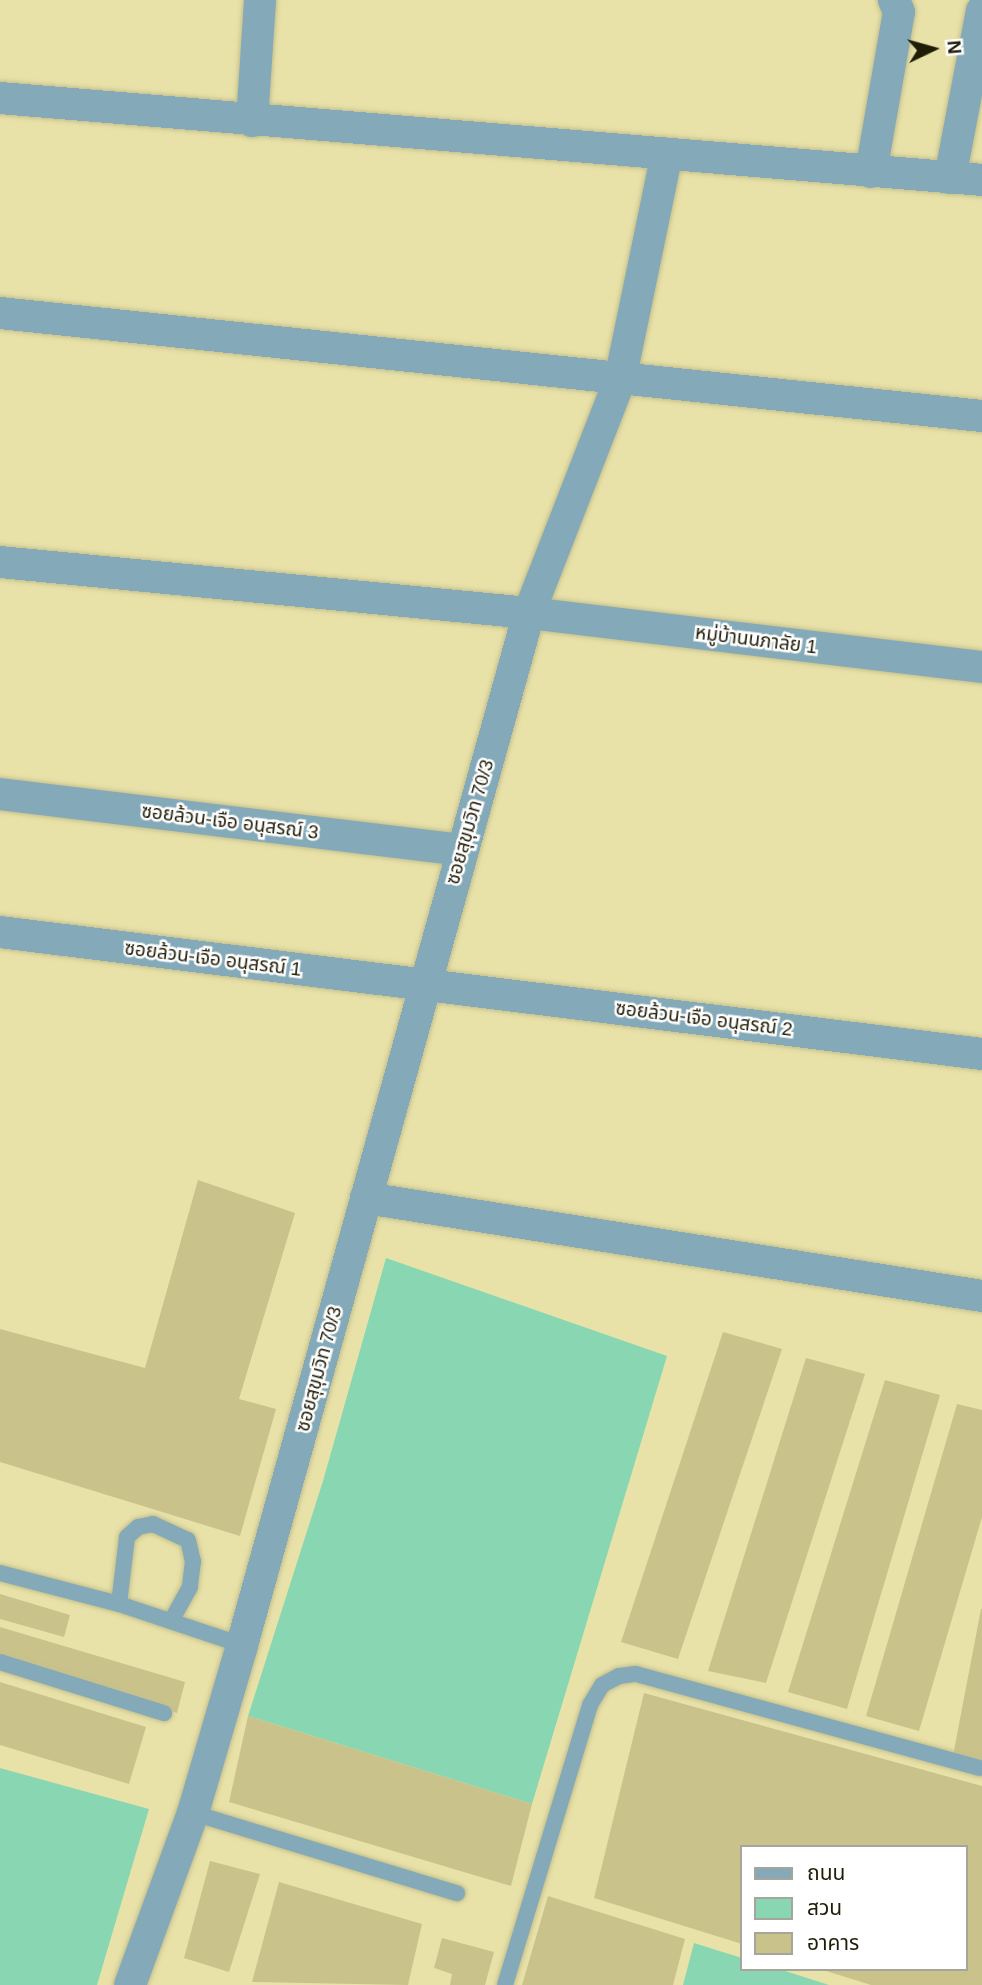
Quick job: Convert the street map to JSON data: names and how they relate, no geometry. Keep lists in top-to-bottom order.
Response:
{
  "streets": {
    "street": [
      "หมู่บ้านนภาลัย 1",
      "ซอยล้วน-เจือ อนุสรณ์ 3",
      "ซอยสุขุมวิท 70/3",
      "ซอยล้วน-เจือ อนุสรณ์ 1",
      "ซอยล้วน-เจือ อนุสรณ์ 2"
    ]
  },
  "crossings": [
    ["หมู่บ้านนภาลัย 1", "ซอยสุขุมวิท 70/3"],
    ["ซอยล้วน-เจือ อนุสรณ์ 3", "ซอยสุขุมวิท 70/3"],
    ["ซอยสุขุมวิท 70/3", "ซอยล้วน-เจือ อนุสรณ์ 1"],
    ["ซอยสุขุมวิท 70/3", "ซอยล้วน-เจือ อนุสรณ์ 2"],
    ["ซอยล้วน-เจือ อนุสรณ์ 1", "ซอยล้วน-เจือ อนุสรณ์ 2"]
  ],
  "legend": ["ถนน", "สวน", "อาคาร"],
  "north": "right"
}
